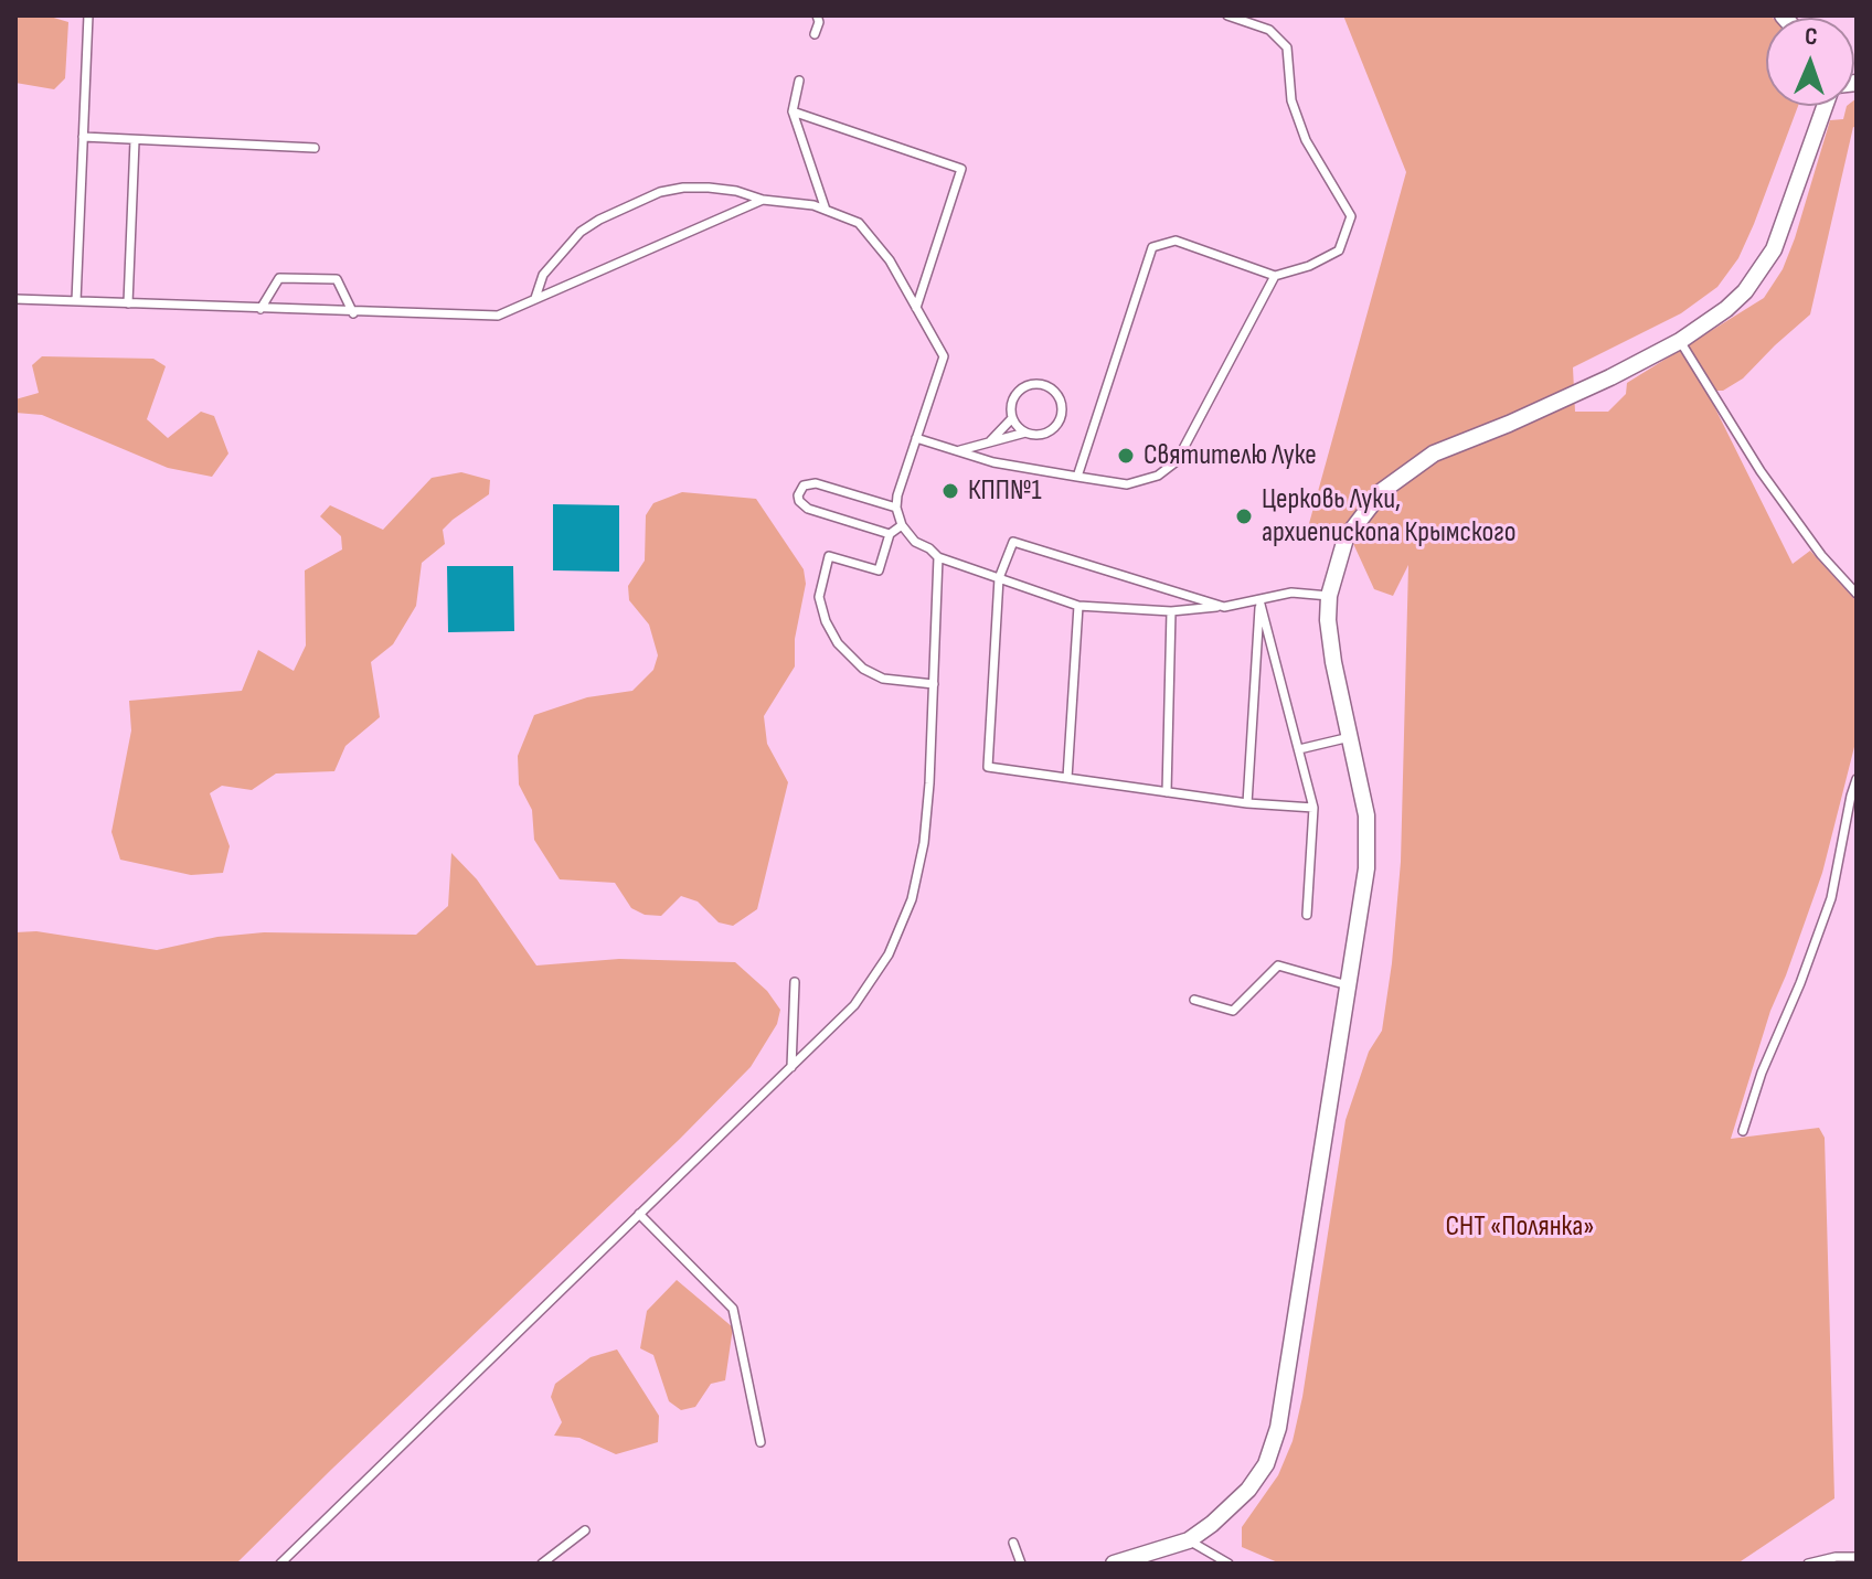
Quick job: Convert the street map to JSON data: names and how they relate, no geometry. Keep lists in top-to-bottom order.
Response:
{
  "parks": ["СНТ «Полянка»"],
  "places": ["Святителю Луке", "КПП№1", "Церковь Луки, архиепископа Крымского"],
  "north": "top"
}
